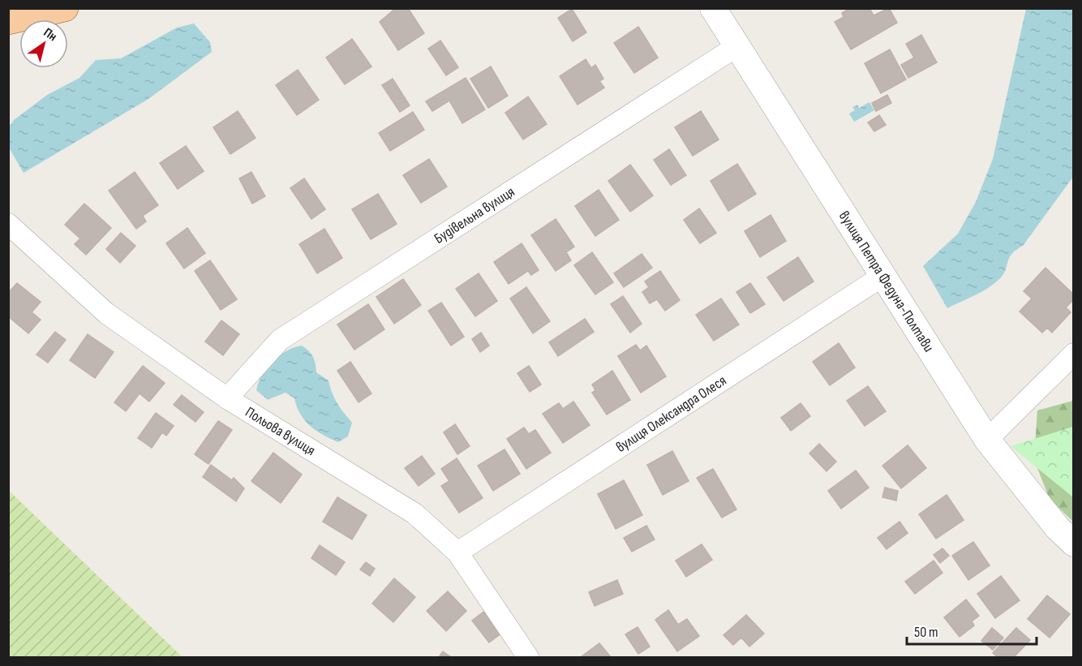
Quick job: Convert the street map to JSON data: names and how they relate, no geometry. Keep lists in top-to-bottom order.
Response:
{
  "streets": {
    "street": [
      "Будівельна вулиця",
      "вулиця Петра Федуна-Полтави",
      "вулиця Олександра Олеся",
      "Польова вулиця"
    ]
  },
  "crossings": [
    ["Будівельна вулиця", "вулиця Петра Федуна-Полтави"],
    ["Будівельна вулиця", "Польова вулиця"],
    ["вулиця Петра Федуна-Полтави", "вулиця Олександра Олеся"],
    ["вулиця Олександра Олеся", "Польова вулиця"]
  ],
  "scale_bar": "50 m",
  "north": "top right"
}
